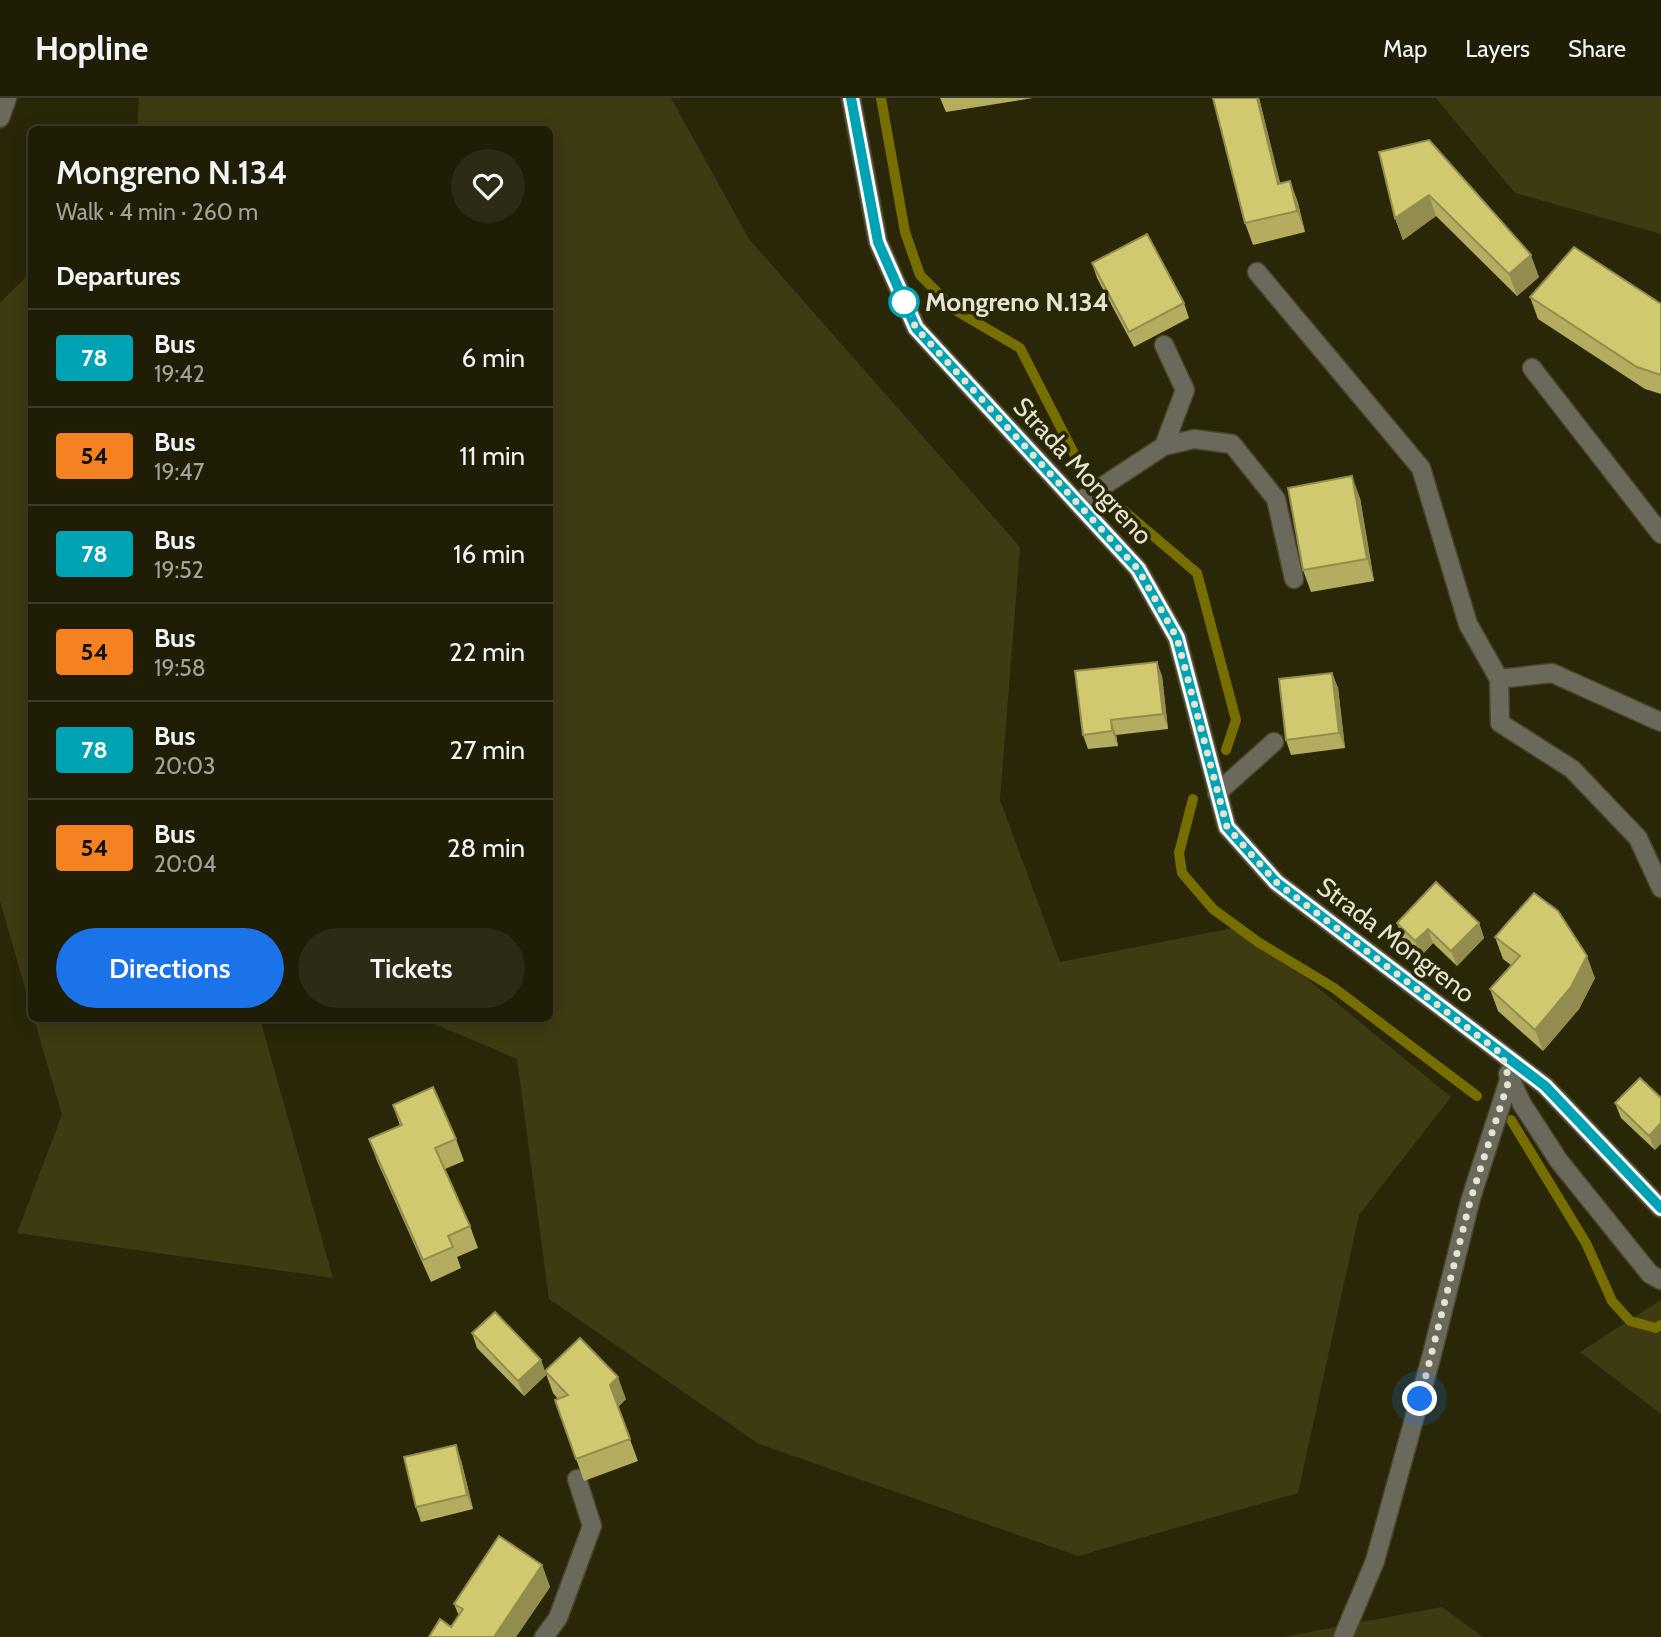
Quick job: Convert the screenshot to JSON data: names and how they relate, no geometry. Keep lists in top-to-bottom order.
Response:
{
  "streets": {
    "street": ["Strada Mongreno"]
  },
  "places": ["Mongreno N.134"],
  "lines": ["bus line 78"],
  "page": {
    "header": "Hopline",
    "nav": ["Map", "Layers", "Share"],
    "heading": [
      ["Mongreno N.134", "Walk · 4 min · 260 m"],
      "Departures"
    ],
    "list": [
      {
        "mark": "78",
        "name": "Bus",
        "note": "19:42",
        "value": "6 min"
      },
      {
        "mark": "54",
        "name": "Bus",
        "note": "19:47",
        "value": "11 min"
      },
      {
        "mark": "78",
        "name": "Bus",
        "note": "19:52",
        "value": "16 min"
      },
      {
        "mark": "54",
        "name": "Bus",
        "note": "19:58",
        "value": "22 min"
      },
      {
        "mark": "78",
        "name": "Bus",
        "note": "20:03",
        "value": "27 min"
      },
      {
        "mark": "54",
        "name": "Bus",
        "note": "20:04",
        "value": "28 min"
      }
    ],
    "buttons": ["Directions", "Tickets"]
  }
}
